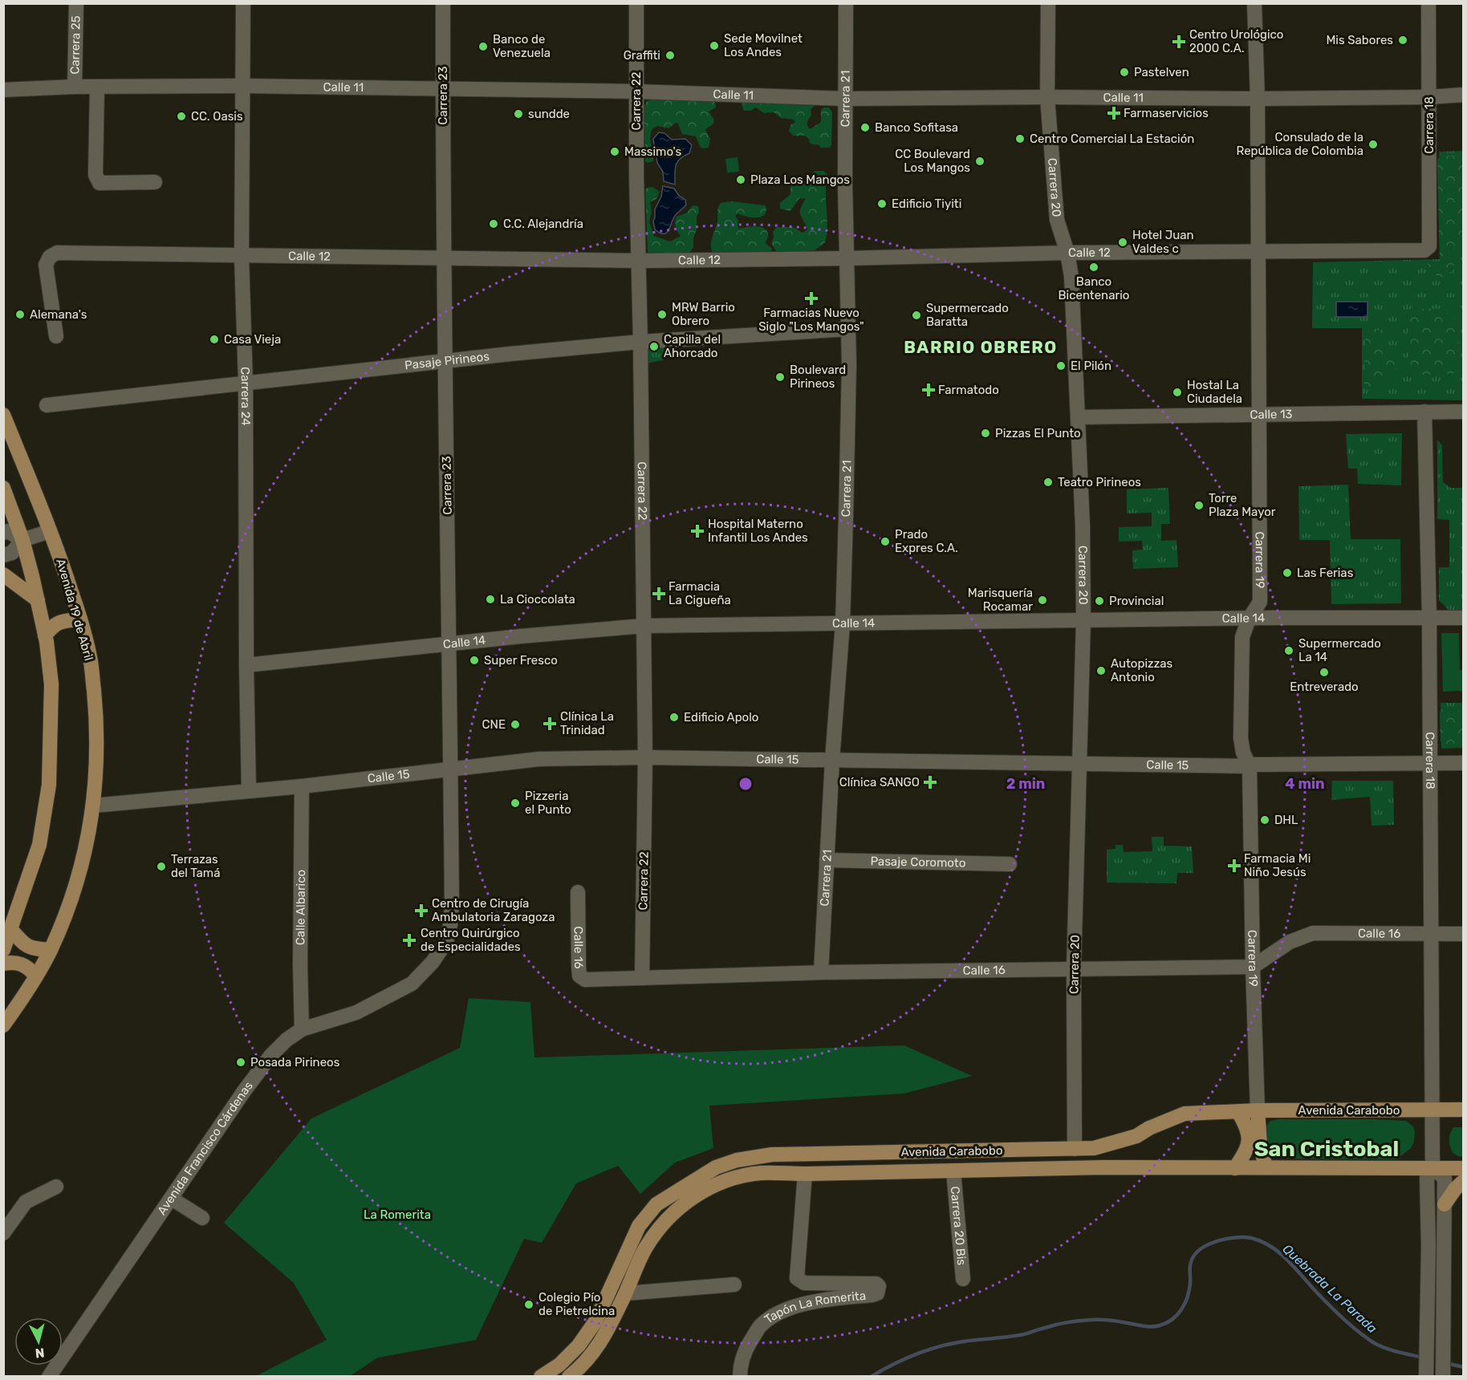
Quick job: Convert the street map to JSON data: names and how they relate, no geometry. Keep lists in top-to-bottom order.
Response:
{
  "streets": {
    "main road": ["Avenida 19 de Abril", "Avenida Carabobo"],
    "street": [
      "Carrera 25",
      "Calle 11",
      "Carrera 23",
      "Carrera 21",
      "Carrera 22",
      "Carrera 18",
      "Carrera 20",
      "Calle 12",
      "Pasaje Pirineos",
      "Carrera 24",
      "Calle 13",
      "Carrera 19",
      "Calle 14",
      "Calle 15",
      "Pasaje Coromoto",
      "Calle Albarico",
      "Calle 16",
      "Avenida Francisco Cárdenas",
      "Carrera 20 Bis",
      "Tapón La Romerita"
    ]
  },
  "crossings": [
    ["Carrera 25", "Calle 11"],
    ["Calle 11", "Carrera 23"],
    ["Calle 11", "Carrera 21"],
    ["Calle 11", "Carrera 22"],
    ["Calle 11", "Carrera 18"],
    ["Calle 11", "Carrera 20"],
    ["Calle 11", "Carrera 24"],
    ["Calle 11", "Carrera 19"],
    ["Carrera 23", "Calle 12"],
    ["Carrera 23", "Pasaje Pirineos"],
    ["Carrera 23", "Calle 14"],
    ["Carrera 23", "Calle 15"],
    ["Carrera 23", "Avenida Francisco Cárdenas"],
    ["Carrera 21", "Calle 12"],
    ["Carrera 21", "Pasaje Pirineos"],
    ["Carrera 21", "Calle 14"],
    ["Carrera 21", "Calle 15"],
    ["Carrera 21", "Pasaje Coromoto"],
    ["Carrera 21", "Calle 16"],
    ["Carrera 22", "Calle 12"],
    ["Carrera 22", "Pasaje Pirineos"],
    ["Carrera 22", "Calle 14"],
    ["Carrera 22", "Calle 15"],
    ["Carrera 22", "Calle 16"],
    ["Carrera 18", "Calle 12"],
    ["Carrera 18", "Calle 13"],
    ["Carrera 18", "Calle 14"],
    ["Carrera 18", "Calle 15"],
    ["Carrera 18", "Calle 16"],
    ["Carrera 18", "Avenida Carabobo"],
    ["Carrera 20", "Calle 12"],
    ["Carrera 20", "Calle 13"],
    ["Carrera 20", "Calle 14"],
    ["Carrera 20", "Calle 15"],
    ["Carrera 20", "Calle 16"],
    ["Carrera 20", "Avenida Carabobo"],
    ["Calle 12", "Carrera 24"],
    ["Calle 12", "Carrera 19"],
    ["Pasaje Pirineos", "Carrera 24"],
    ["Carrera 24", "Calle 14"],
    ["Carrera 24", "Calle 15"],
    ["Calle 13", "Carrera 19"],
    ["Carrera 19", "Calle 14"],
    ["Carrera 19", "Calle 15"],
    ["Carrera 19", "Calle 16"],
    ["Carrera 19", "Avenida Carabobo"],
    ["Avenida 19 de Abril", "Calle 15"],
    ["Calle 15", "Calle Albarico"],
    ["Calle Albarico", "Avenida Francisco Cárdenas"],
    ["Avenida Carabobo", "Carrera 20 Bis"],
    ["Avenida Carabobo", "Tapón La Romerita"]
  ],
  "districts": ["BARRIO OBRERO", "San Cristobal"],
  "water": ["Quebrada La Parada"],
  "parks": ["La Romerita"],
  "places": {
    "other": [
      "Mis Sabores",
      "Sede Movilnet Los Andes",
      "Banco de Venezuela",
      "Graffiti",
      "Pastelven",
      "sundde",
      "CC. Oasis",
      "Banco Sofitasa",
      "Centro Comercial La Estación",
      "Consulado de la República de Colombia",
      "Massimo's",
      "CC Boulevard Los Mangos",
      "Plaza Los Mangos",
      "Edificio Tiyiti",
      "C.C. Alejandría",
      "Hotel Juan Valdes c",
      "Banco Bicentenario",
      "Alemana's",
      "MRW Barrio Obrero",
      "Supermercado Baratta",
      "Casa Vieja",
      "Capilla del Ahorcado",
      "El Pilón",
      "Boulevard Pirineos",
      "Hostal La Ciudadela",
      "Pizzas El Punto",
      "Teatro Pirineos",
      "Torre Plaza Mayor",
      "Prado Expres C.A.",
      "Las Ferias",
      "La Cioccolata",
      "Marisquería Rocamar",
      "Provincial",
      "Supermercado La 14",
      "Super Fresco",
      "Autopizzas Antonio",
      "Entreverado",
      "Edificio Apolo",
      "CNE",
      "Pizzeria el Punto",
      "DHL",
      "Terrazas del Tamá",
      "Posada Pirineos",
      "Colegio Pío de Pietrelcina"
    ],
    "health": [
      "Centro Urológico 2000 C.A.",
      "Farmaservicios",
      "Farmacias Nuevo Siglo \"Los Mangos\"",
      "Farmatodo",
      "Hospital Materno Infantil Los Andes",
      "Farmacia La Cigueña",
      "Clínica La Trinidad",
      "Clínica SANGO",
      "Farmacia Mi Niño Jesús",
      "Centro de Cirugía Ambulatoria Zaragoza",
      "Centro Quirúrgico de Especialidades"
    ]
  },
  "north": "bottom",
  "rings": ["2 min", "4 min"]
}
